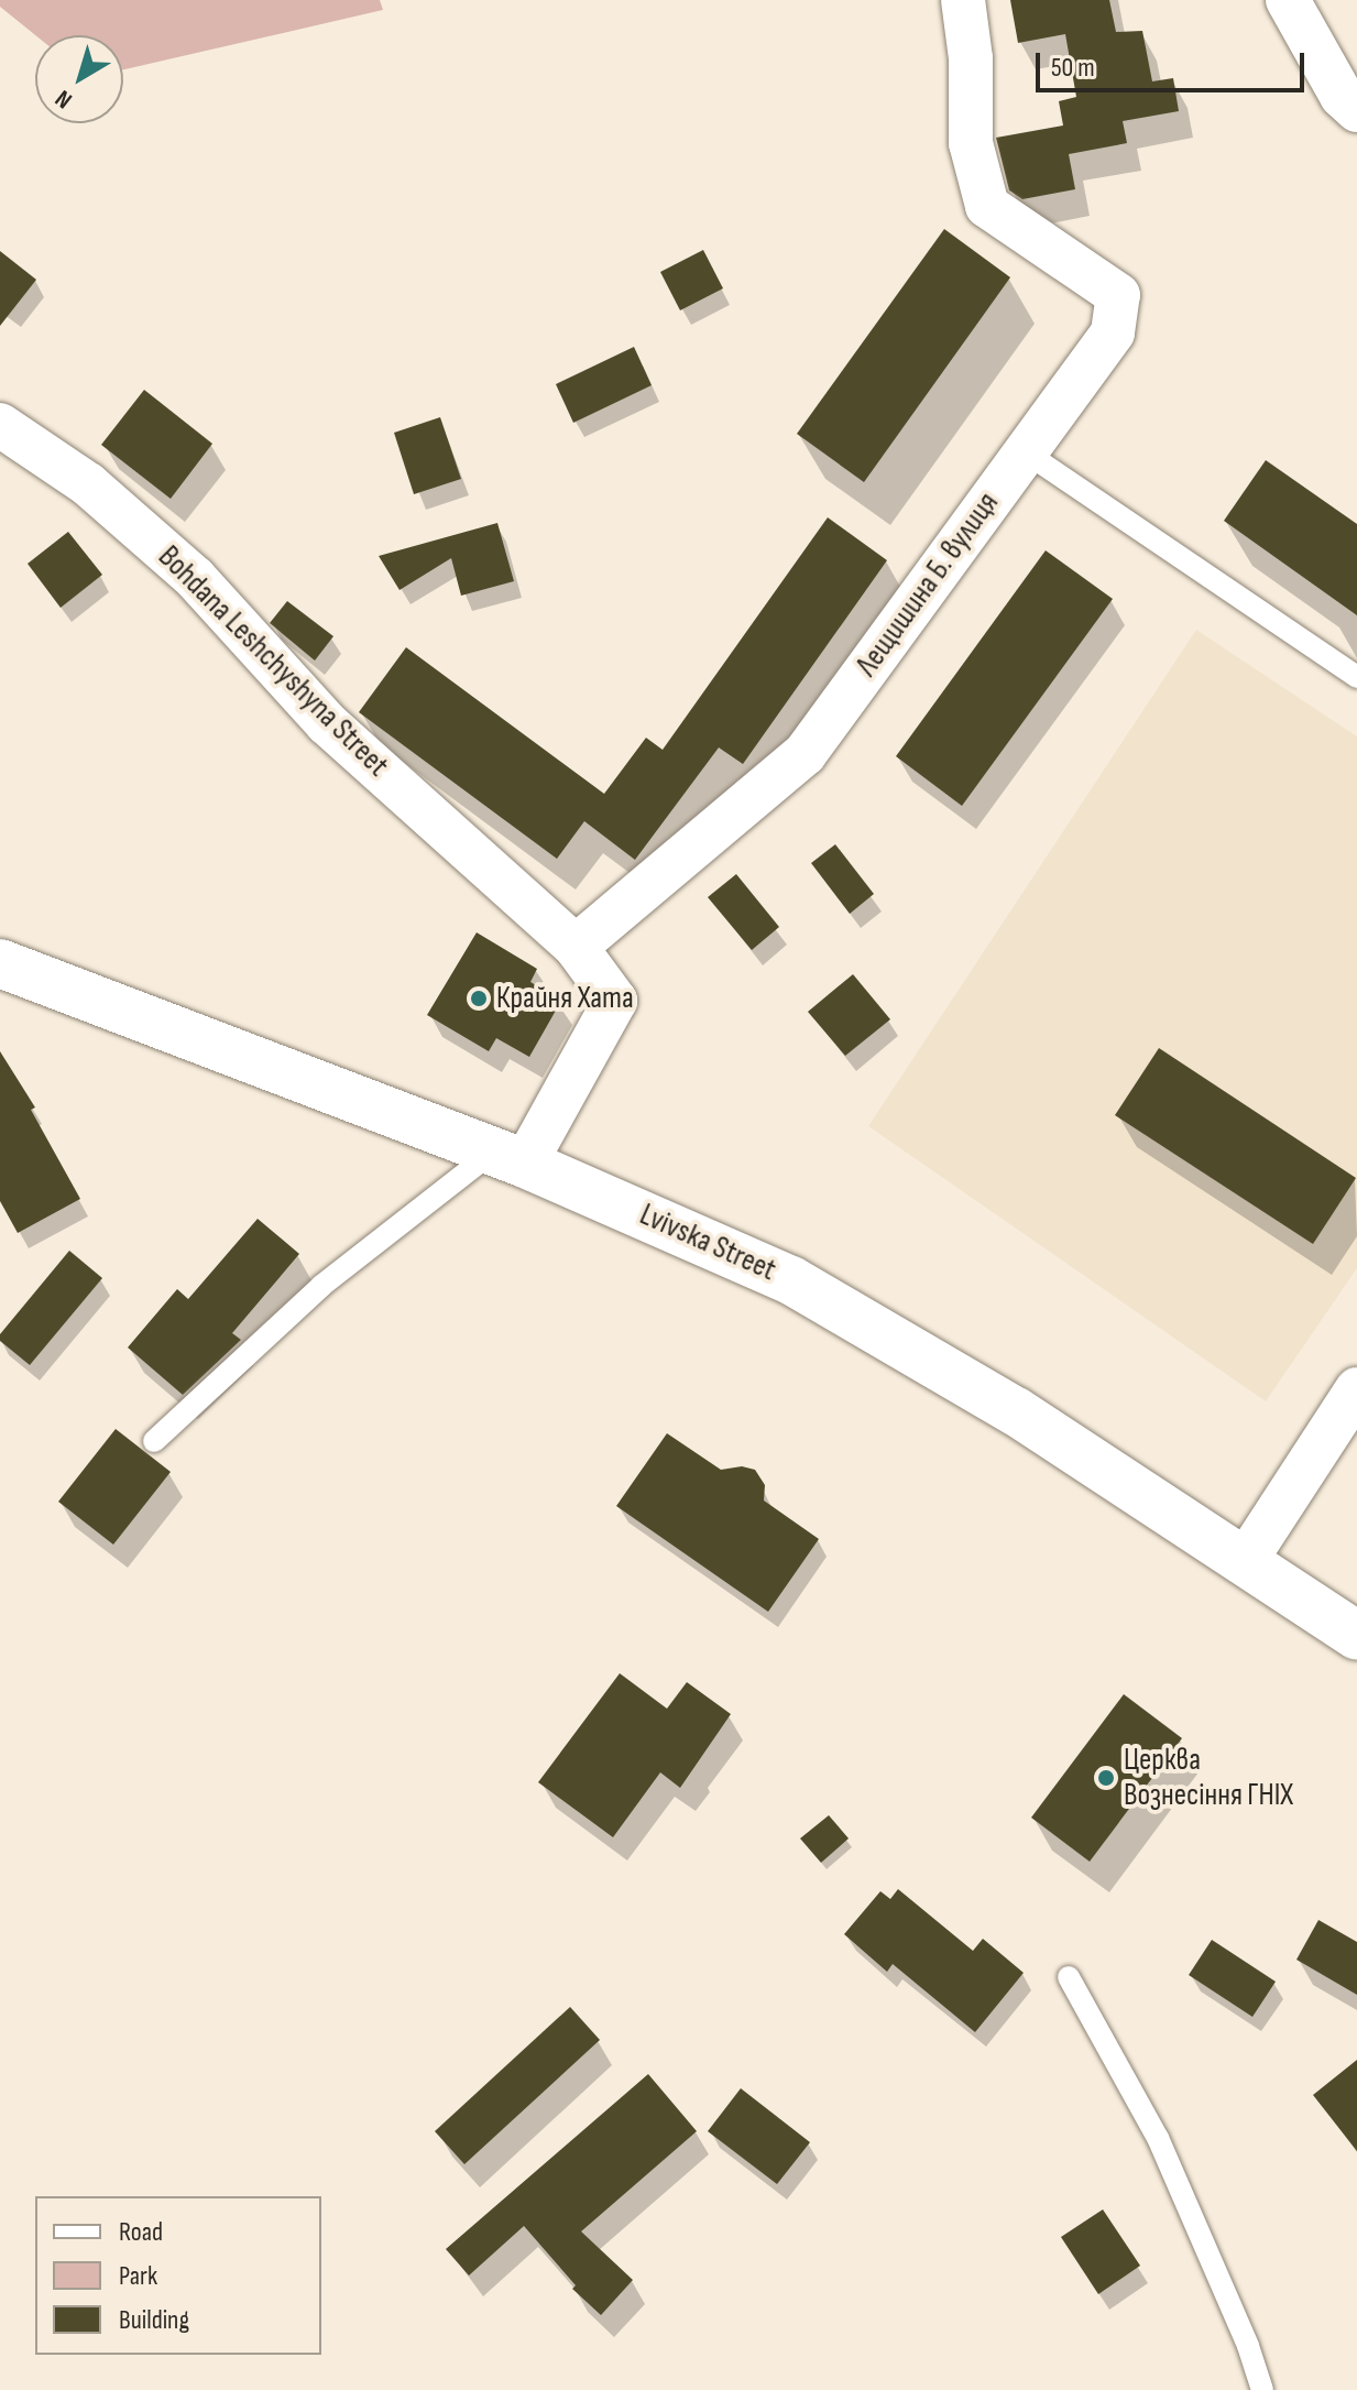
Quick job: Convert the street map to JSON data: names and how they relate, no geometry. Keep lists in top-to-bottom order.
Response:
{
  "streets": {
    "main road": ["Lvivska Street"],
    "street": ["Лещишина Б. вулиця", "Bohdana Leshchyshyna Street"]
  },
  "crossings": [
    ["Лещишина Б. вулиця", "Bohdana Leshchyshyna Street"],
    ["Bohdana Leshchyshyna Street", "Lvivska Street"]
  ],
  "places": ["Крайня Хата", "Церква Вознесіння ГНІХ"],
  "legend": ["Road", "Park", "Building"],
  "scale_bar": "50 m",
  "north": "bottom left"
}
